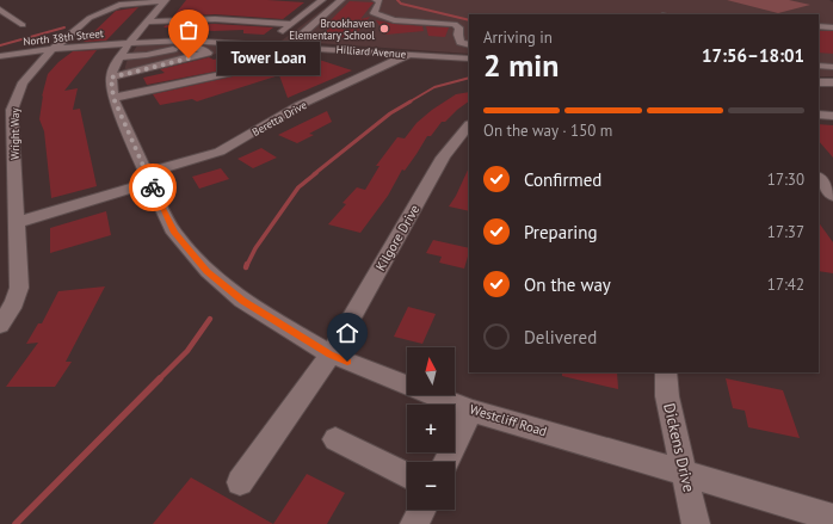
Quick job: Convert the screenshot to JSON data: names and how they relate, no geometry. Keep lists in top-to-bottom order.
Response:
{
  "streets": {
    "street": [
      "North 38th Street",
      "Hilliard Avenue",
      "Beretta Drive",
      "Wright Way",
      "Kilgore Drive",
      "Westcliff Road",
      "Dickens Drive"
    ]
  },
  "crossings": [
    ["North 38th Street", "Hilliard Avenue"],
    ["North 38th Street", "Wright Way"],
    ["North 38th Street", "Westcliff Road"],
    ["Hilliard Avenue", "Beretta Drive"],
    ["Hilliard Avenue", "Westcliff Road"],
    ["Beretta Drive", "Wright Way"],
    ["Beretta Drive", "Westcliff Road"],
    ["Wright Way", "Westcliff Road"],
    ["Kilgore Drive", "Westcliff Road"],
    ["Westcliff Road", "Dickens Drive"]
  ],
  "places": ["Brookhaven Elementary School", "Tower Loan"],
  "north": "top",
  "page": {
    "heading": ["2 min", "Arriving in", "17:56–18:01"],
    "bubble": "Tower Loan",
    "bar": "On the way · 150 m",
    "list": [
      ["Confirmed", "17:30"],
      ["Preparing", "17:37"],
      ["On the way", "17:42"],
      "Delivered"
    ],
    "map_buttons": ["+", "−"]
  }
}
